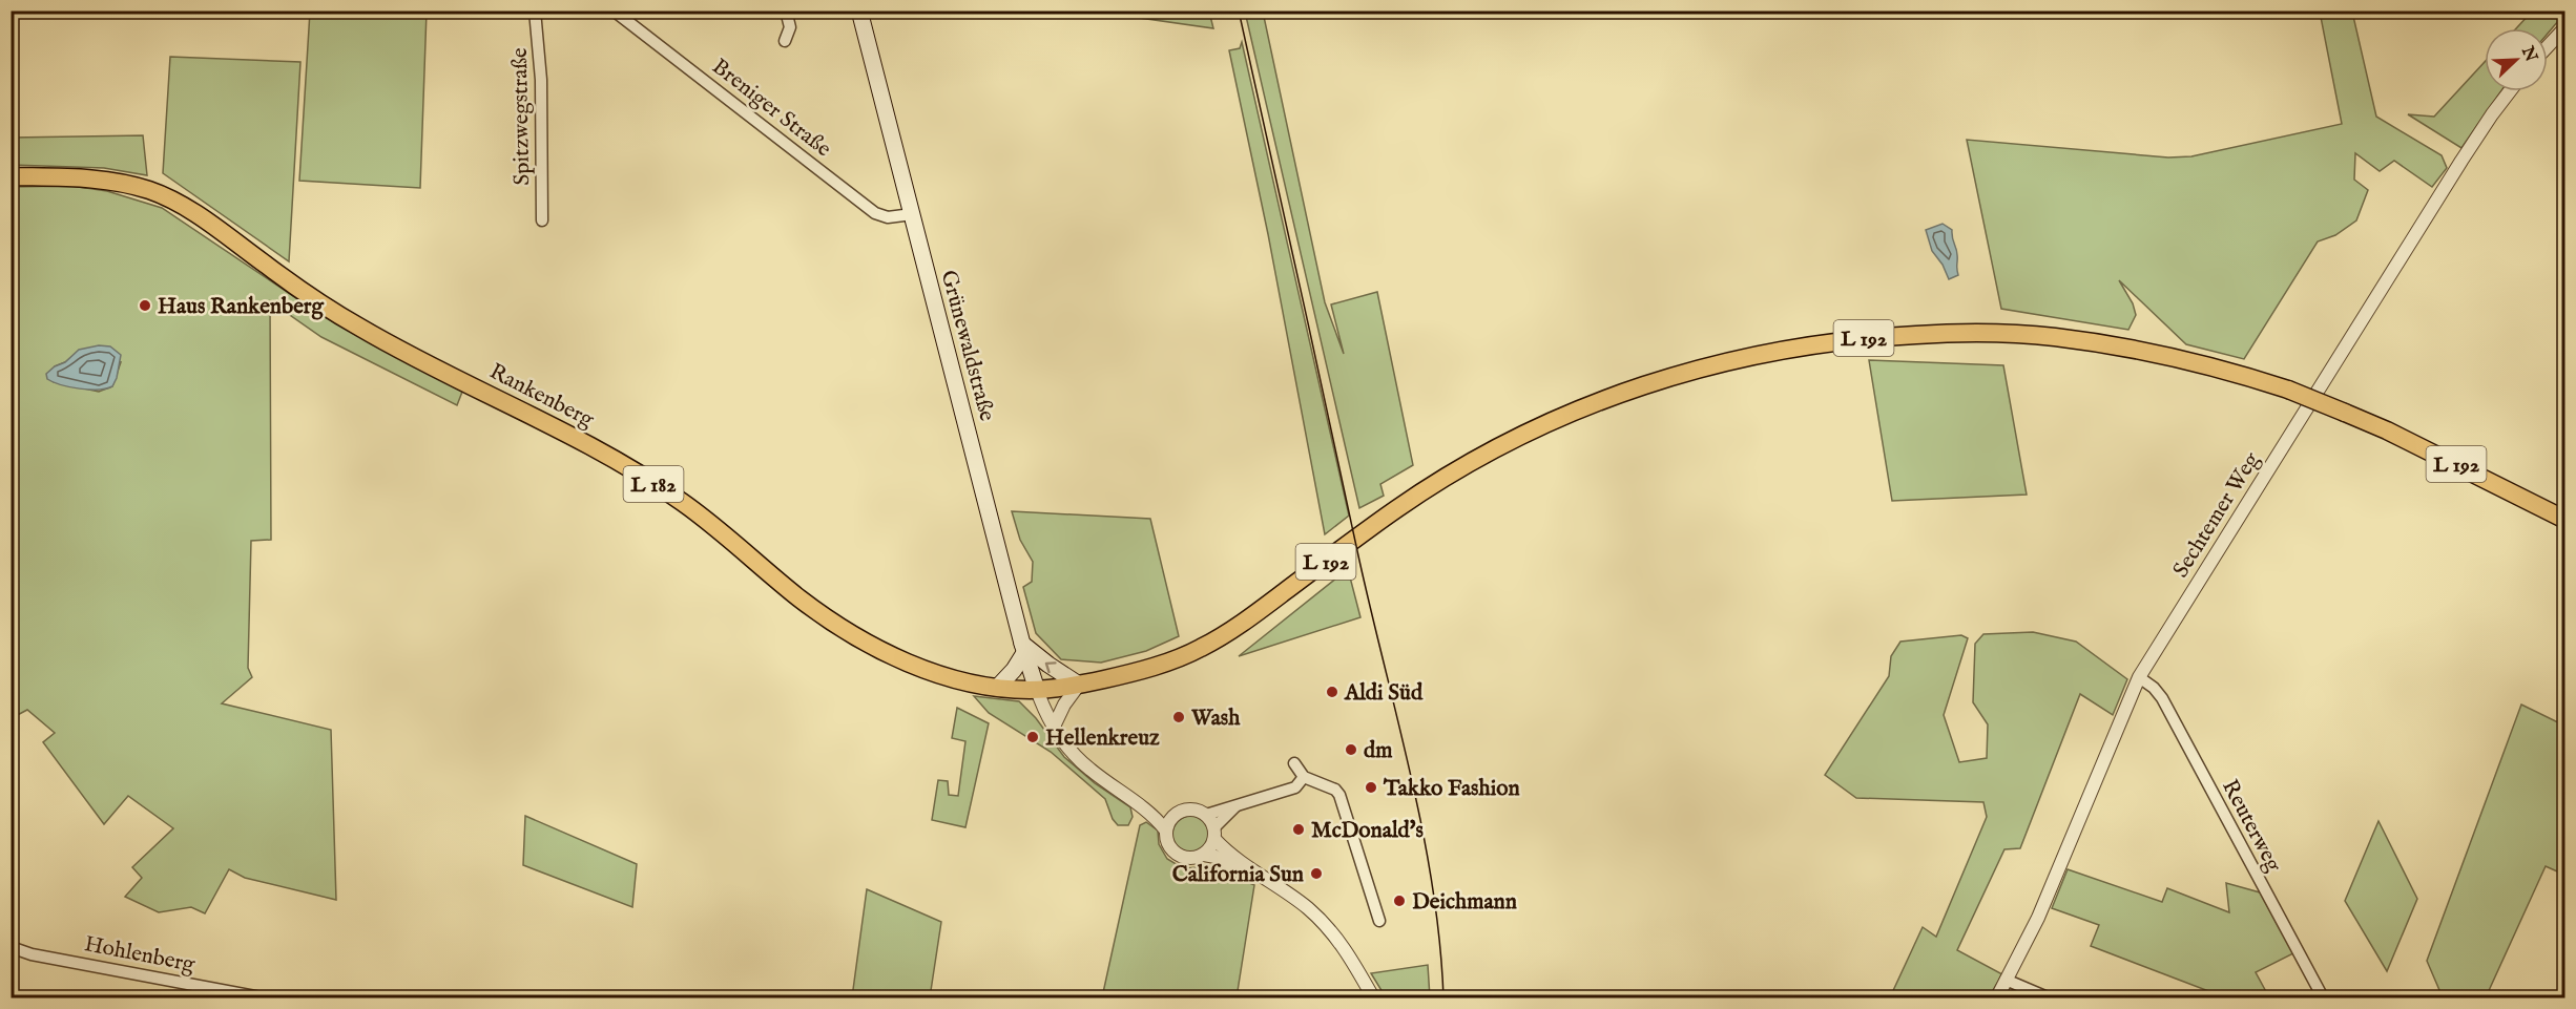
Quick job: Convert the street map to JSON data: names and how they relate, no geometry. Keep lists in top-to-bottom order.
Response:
{
  "streets": {
    "main road": [
      "L 192",
      "Grünewaldstraße",
      "Rankenberg",
      "L 182"
    ],
    "street": [
      "Breniger Straße",
      "Spitzwegstraße",
      "Sechtemer Weg",
      "Reuterweg",
      "Hohlenberg"
    ]
  },
  "crossings": [
    ["Breniger Straße", "Grünewaldstraße"],
    ["L 192", "Grünewaldstraße"],
    ["L 192", "Rankenberg"],
    ["Grünewaldstraße", "Rankenberg"],
    ["Sechtemer Weg", "Reuterweg"]
  ],
  "places": [
    "Haus Rankenberg",
    "Aldi Süd",
    "Wash",
    "Hellenkreuz",
    "dm",
    "Takko Fashion",
    "McDonald's",
    "California Sun",
    "Deichmann"
  ],
  "north": "top right"
}
